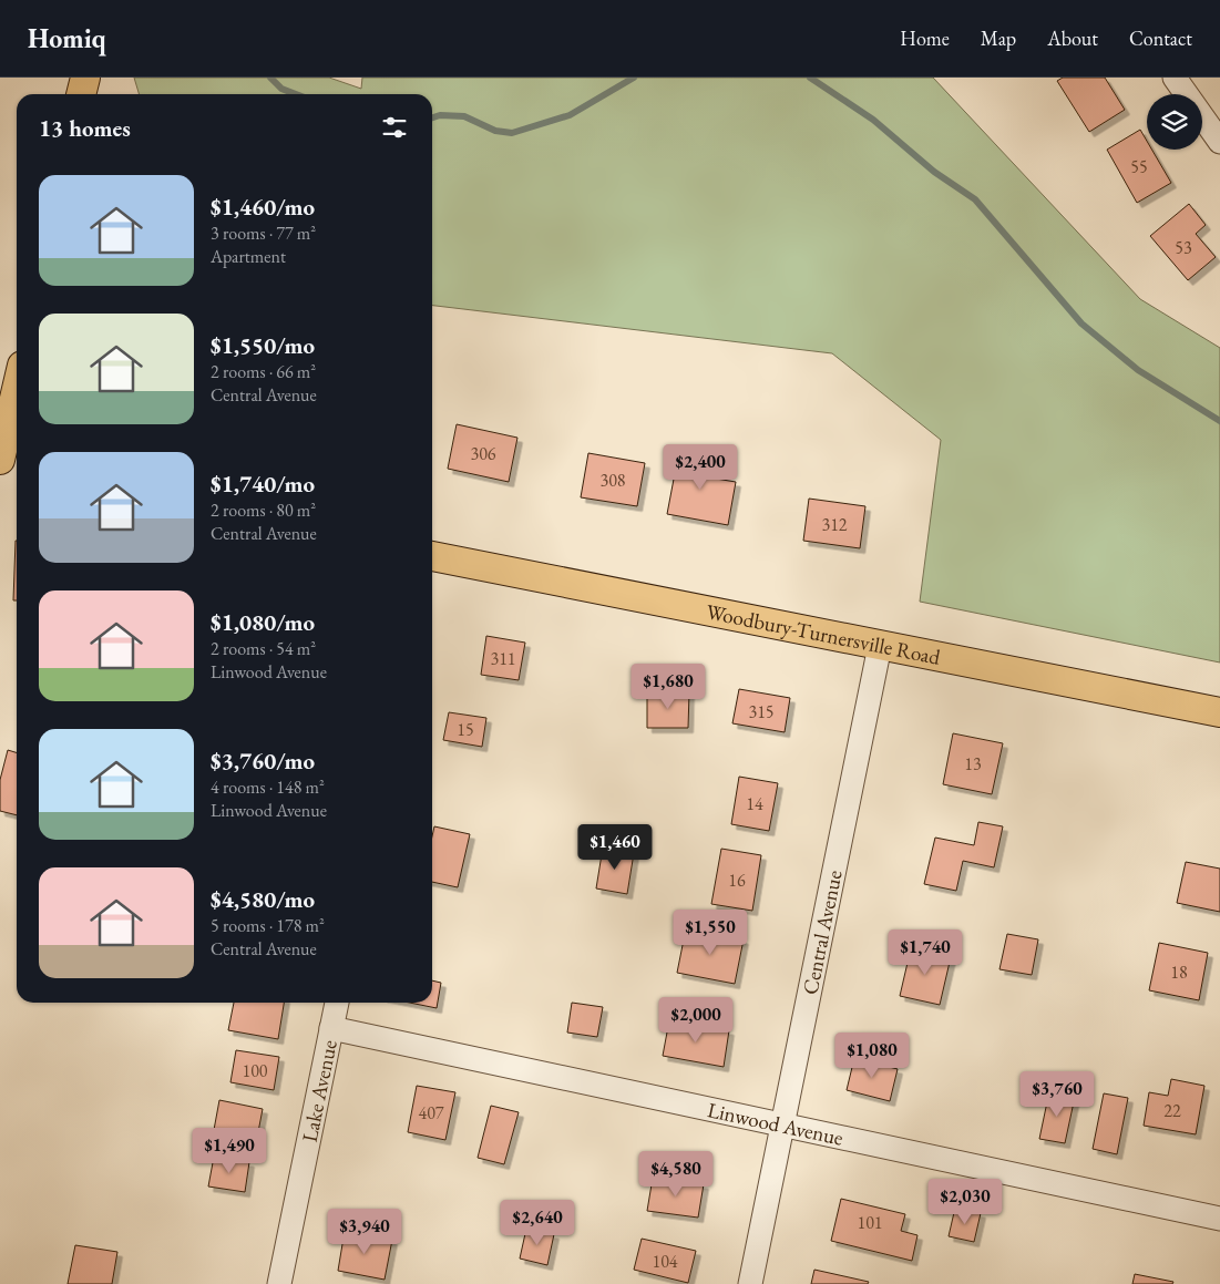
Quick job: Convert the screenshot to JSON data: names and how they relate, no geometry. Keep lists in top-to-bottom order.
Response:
{
  "streets": {
    "main road": ["Woodbury-Turnersville Road"],
    "street": ["Central Avenue", "Lake Avenue", "Linwood Avenue"]
  },
  "crossings": [
    ["Woodbury-Turnersville Road", "Central Avenue"],
    ["Central Avenue", "Linwood Avenue"],
    ["Lake Avenue", "Linwood Avenue"]
  ],
  "house_numbers": [
    "55",
    "53",
    "306",
    "308",
    "312",
    "311",
    "315",
    "15",
    "13",
    "14",
    "16",
    "18",
    "100",
    "22",
    "407",
    "101",
    "104"
  ],
  "page": {
    "header": "Homiq",
    "nav": [
      "Home",
      "Map",
      "About",
      "Contact"
    ],
    "heading": "13 homes",
    "list": [
      {
        "name": "$1,460/mo",
        "note": "3 rooms · 77 m² · Apartment"
      },
      {
        "name": "$1,550/mo",
        "note": "2 rooms · 66 m² · Central Avenue"
      },
      {
        "name": "$1,740/mo",
        "note": "2 rooms · 80 m² · Central Avenue"
      },
      {
        "name": "$1,080/mo",
        "note": "2 rooms · 54 m² · Linwood Avenue"
      },
      {
        "name": "$3,760/mo",
        "note": "4 rooms · 148 m² · Linwood Avenue"
      },
      {
        "name": "$4,580/mo",
        "note": "5 rooms · 178 m² · Central Avenue"
      }
    ],
    "price": [
      "$2,400",
      "$1,680",
      "$1,460",
      "$1,550",
      "$1,740",
      "$2,000",
      "$1,080",
      "$3,760",
      "$1,490",
      "$4,580",
      "$2,030",
      "$2,640",
      "$3,940"
    ]
  }
}
